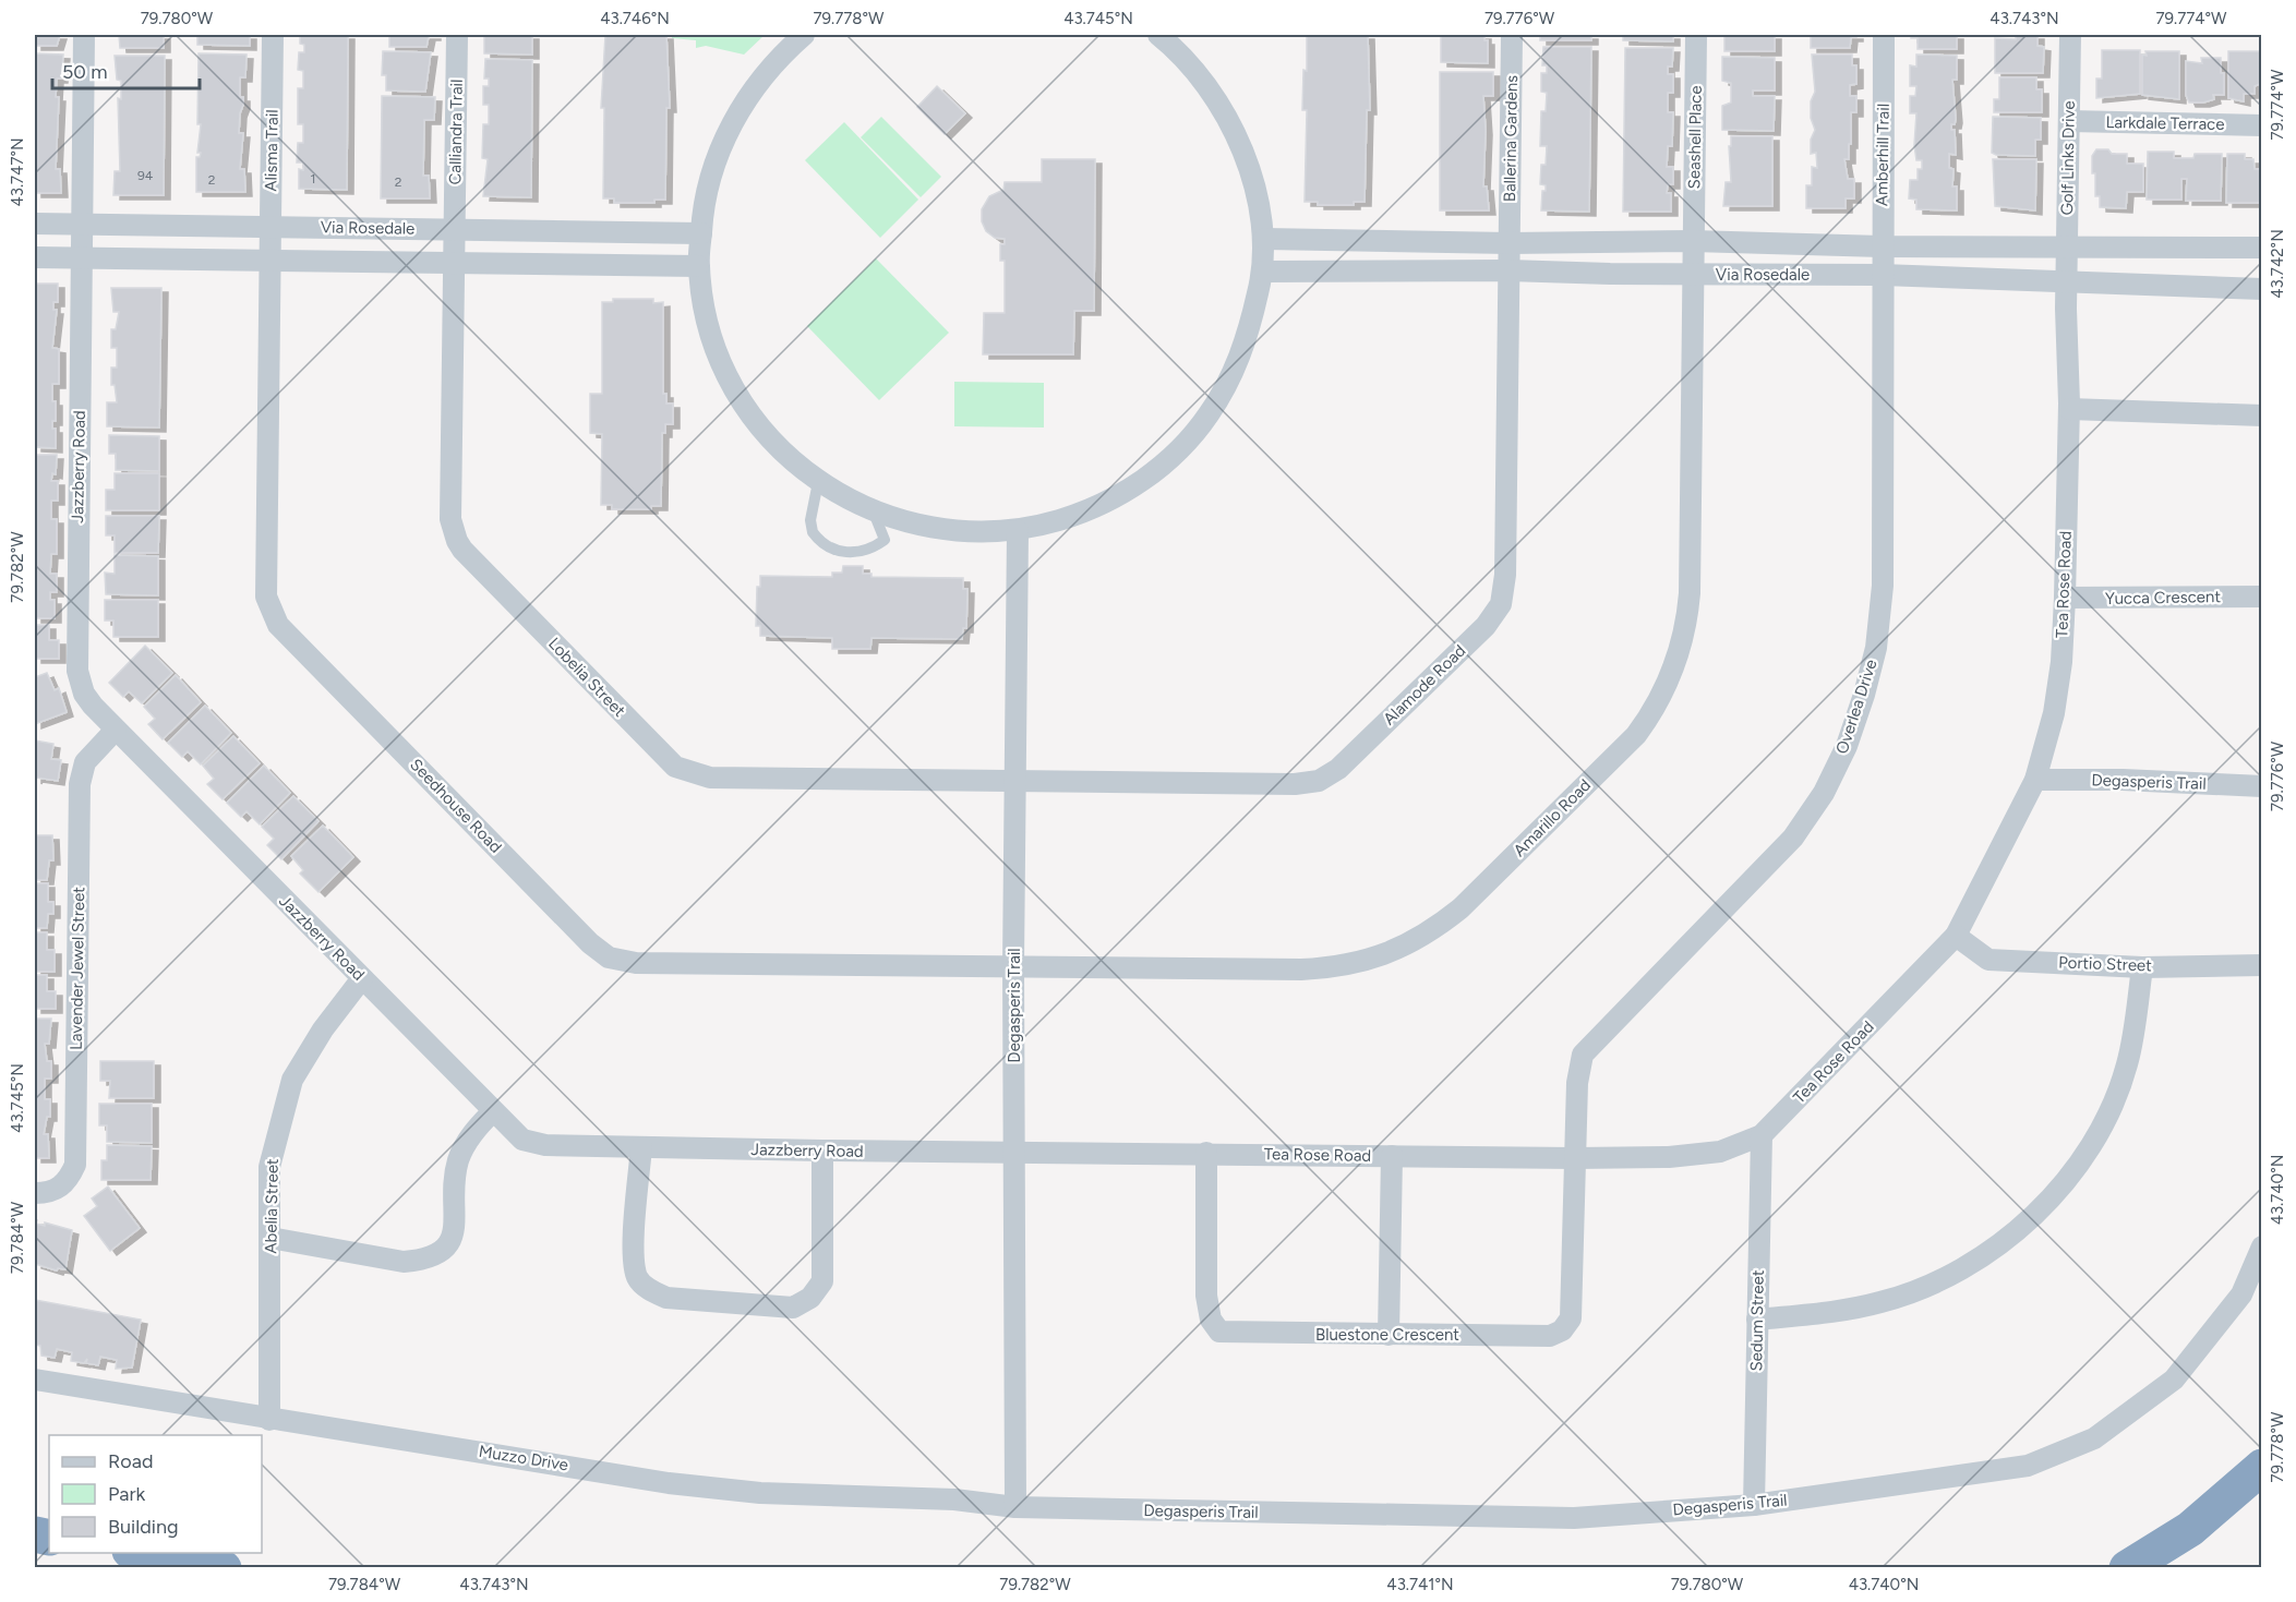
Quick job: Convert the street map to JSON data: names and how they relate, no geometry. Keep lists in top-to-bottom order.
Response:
{
  "streets": {
    "street": [
      "Larkdale Terrace",
      "Calliandra Trail",
      "Seashell Place",
      "Ballerina Gardens",
      "Alisma Trail",
      "Amberhill Trail",
      "Golf Links Drive",
      "Via Rosedale",
      "Jazzberry Road",
      "Tea Rose Road",
      "Yucca Crescent",
      "Lobelia Street",
      "Alamode Road",
      "Overlea Drive",
      "Degasperis Trail",
      "Seedhouse Road",
      "Amarillo Road",
      "Portio Street",
      "Lavender Jewel Street",
      "Abelia Street",
      "Sedum Street",
      "Bluestone Crescent",
      "Muzzo Drive"
    ]
  },
  "crossings": [
    ["Larkdale Terrace", "Golf Links Drive"],
    ["Calliandra Trail", "Via Rosedale"],
    ["Calliandra Trail", "Lobelia Street"],
    ["Seashell Place", "Via Rosedale"],
    ["Seashell Place", "Amarillo Road"],
    ["Ballerina Gardens", "Via Rosedale"],
    ["Ballerina Gardens", "Alamode Road"],
    ["Alisma Trail", "Via Rosedale"],
    ["Alisma Trail", "Seedhouse Road"],
    ["Amberhill Trail", "Via Rosedale"],
    ["Amberhill Trail", "Overlea Drive"],
    ["Golf Links Drive", "Via Rosedale"],
    ["Golf Links Drive", "Tea Rose Road"],
    ["Via Rosedale", "Jazzberry Road"],
    ["Via Rosedale", "Tea Rose Road"],
    ["Via Rosedale", "Lobelia Street"],
    ["Via Rosedale", "Alamode Road"],
    ["Via Rosedale", "Overlea Drive"],
    ["Via Rosedale", "Seedhouse Road"],
    ["Via Rosedale", "Amarillo Road"],
    ["Jazzberry Road", "Tea Rose Road"],
    ["Jazzberry Road", "Degasperis Trail"],
    ["Jazzberry Road", "Lavender Jewel Street"],
    ["Jazzberry Road", "Abelia Street"],
    ["Tea Rose Road", "Yucca Crescent"],
    ["Tea Rose Road", "Overlea Drive"],
    ["Tea Rose Road", "Degasperis Trail"],
    ["Tea Rose Road", "Portio Street"],
    ["Tea Rose Road", "Sedum Street"],
    ["Tea Rose Road", "Bluestone Crescent"],
    ["Lobelia Street", "Alamode Road"],
    ["Lobelia Street", "Degasperis Trail"],
    ["Alamode Road", "Degasperis Trail"],
    ["Overlea Drive", "Bluestone Crescent"],
    ["Degasperis Trail", "Seedhouse Road"],
    ["Degasperis Trail", "Amarillo Road"],
    ["Degasperis Trail", "Sedum Street"],
    ["Degasperis Trail", "Muzzo Drive"],
    ["Seedhouse Road", "Amarillo Road"],
    ["Abelia Street", "Muzzo Drive"]
  ],
  "house_numbers": [
    "94",
    "1",
    "2",
    "2"
  ],
  "legend": ["Road", "Park", "Building"],
  "scale_bar": "50 m",
  "coordinates": [
    "79.780°W",
    "43.746°N",
    "79.778°W",
    "43.745°N",
    "79.776°W",
    "43.743°N",
    "79.774°W",
    "43.747°N",
    "43.742°N",
    "79.782°W",
    "43.740°N",
    "79.784°W",
    "43.741°N"
  ]
}
